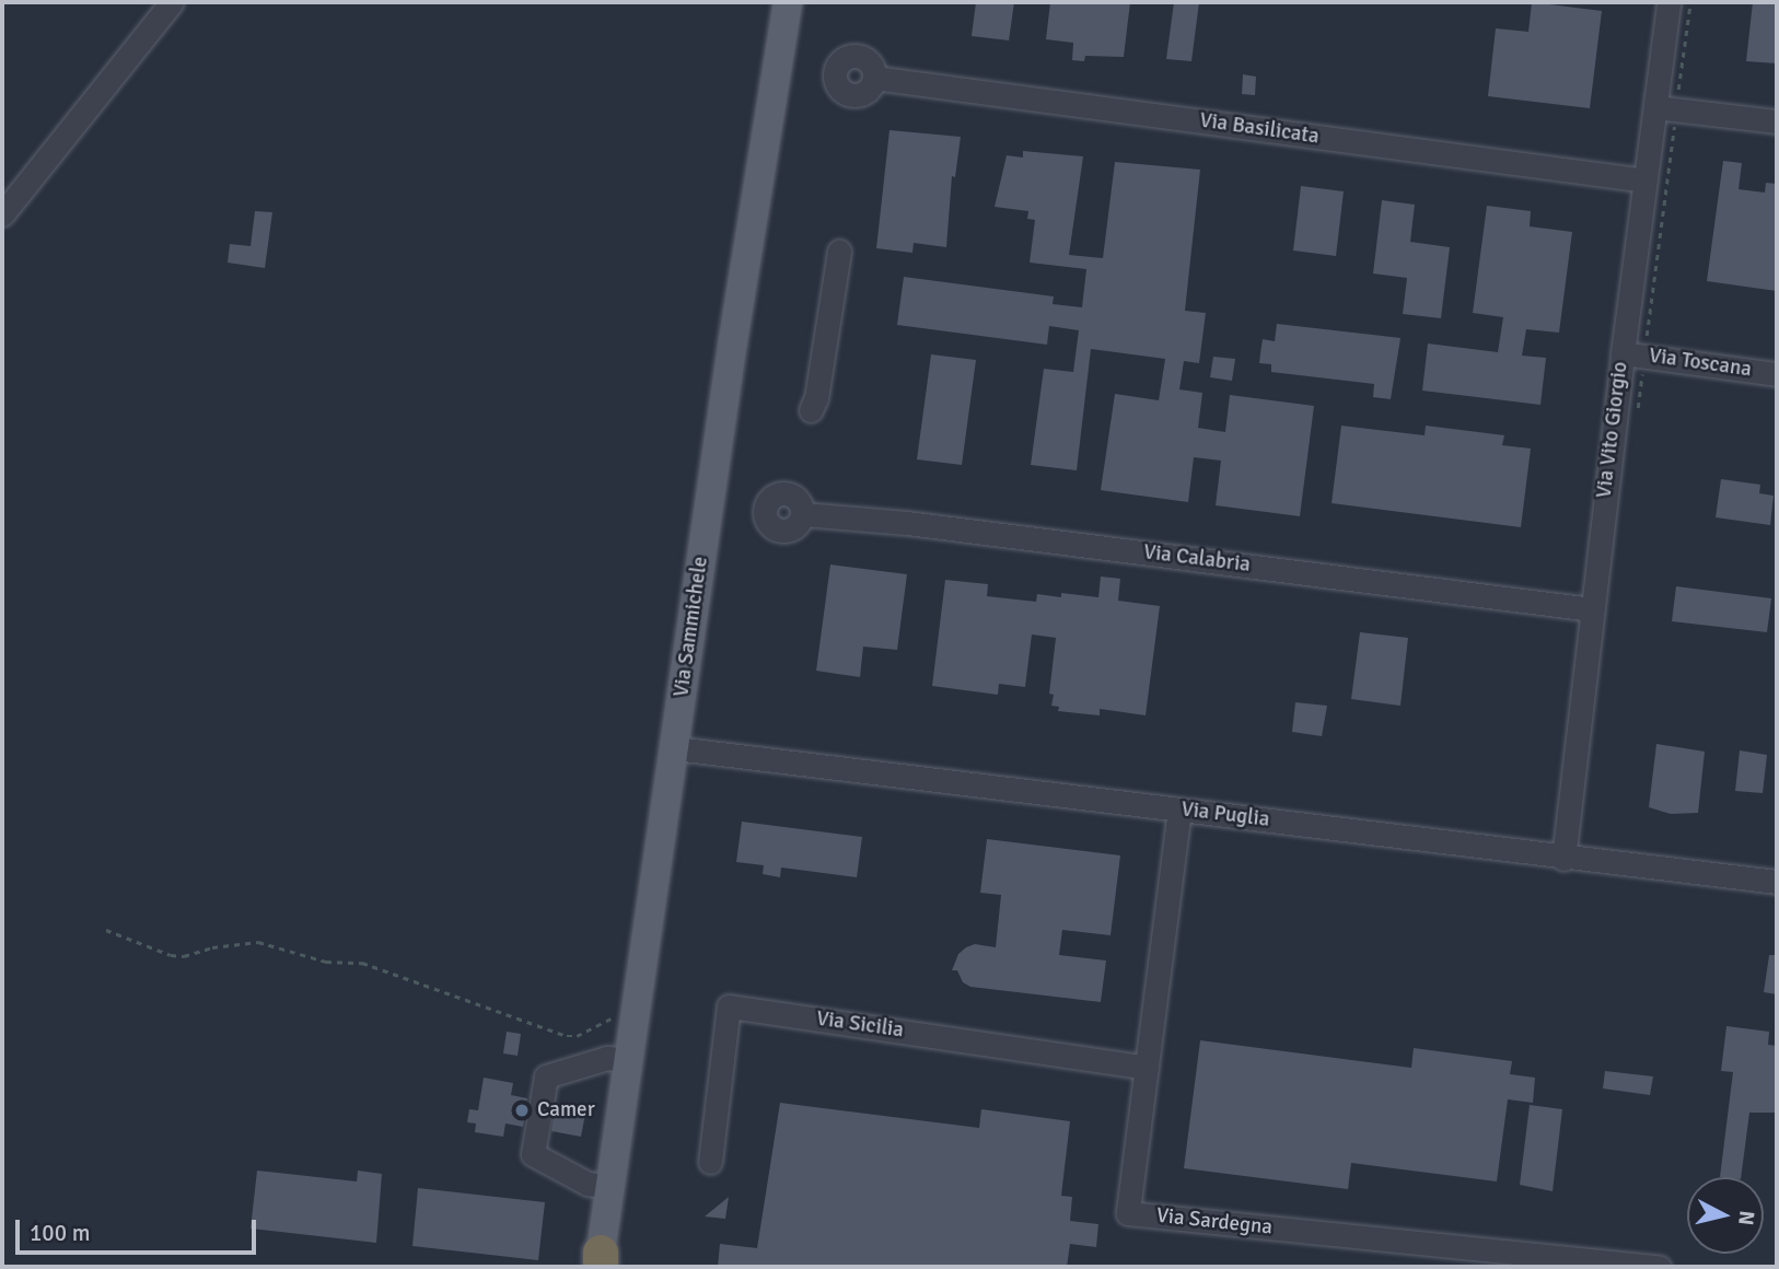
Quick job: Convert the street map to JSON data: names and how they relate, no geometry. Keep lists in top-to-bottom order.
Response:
{
  "streets": {
    "main road": ["Via Sammichele"],
    "street": [
      "Via Basilicata",
      "Via Toscana",
      "Via Vito Giorgio",
      "Via Calabria",
      "Via Puglia",
      "Via Sicilia",
      "Via Sardegna"
    ]
  },
  "crossings": [
    ["Via Basilicata", "Via Vito Giorgio"],
    ["Via Toscana", "Via Vito Giorgio"],
    ["Via Vito Giorgio", "Via Calabria"],
    ["Via Vito Giorgio", "Via Puglia"],
    ["Via Sammichele", "Via Puglia"],
    ["Via Puglia", "Via Sardegna"],
    ["Via Sicilia", "Via Sardegna"]
  ],
  "places": ["Camer"],
  "scale_bar": "100 m",
  "north": "right"
}
